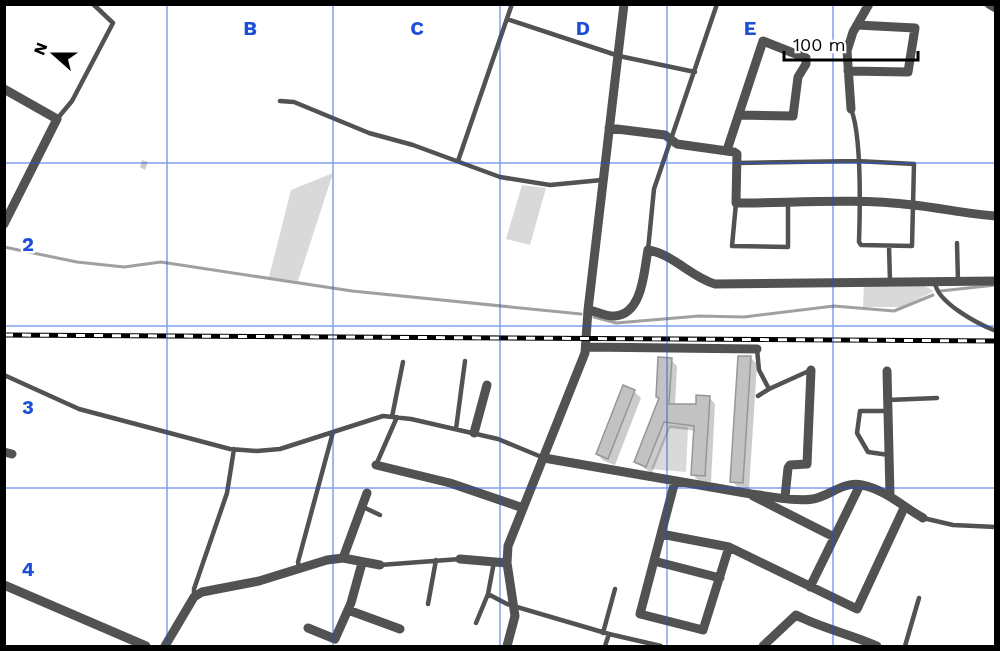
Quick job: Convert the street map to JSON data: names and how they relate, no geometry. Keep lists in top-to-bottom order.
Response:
{
  "scale_bar": "100 m",
  "north": "left",
  "grid": {
    "columns": [
      "B",
      "C",
      "D",
      "E"
    ],
    "rows": ["2", "3", "4"]
  }
}
